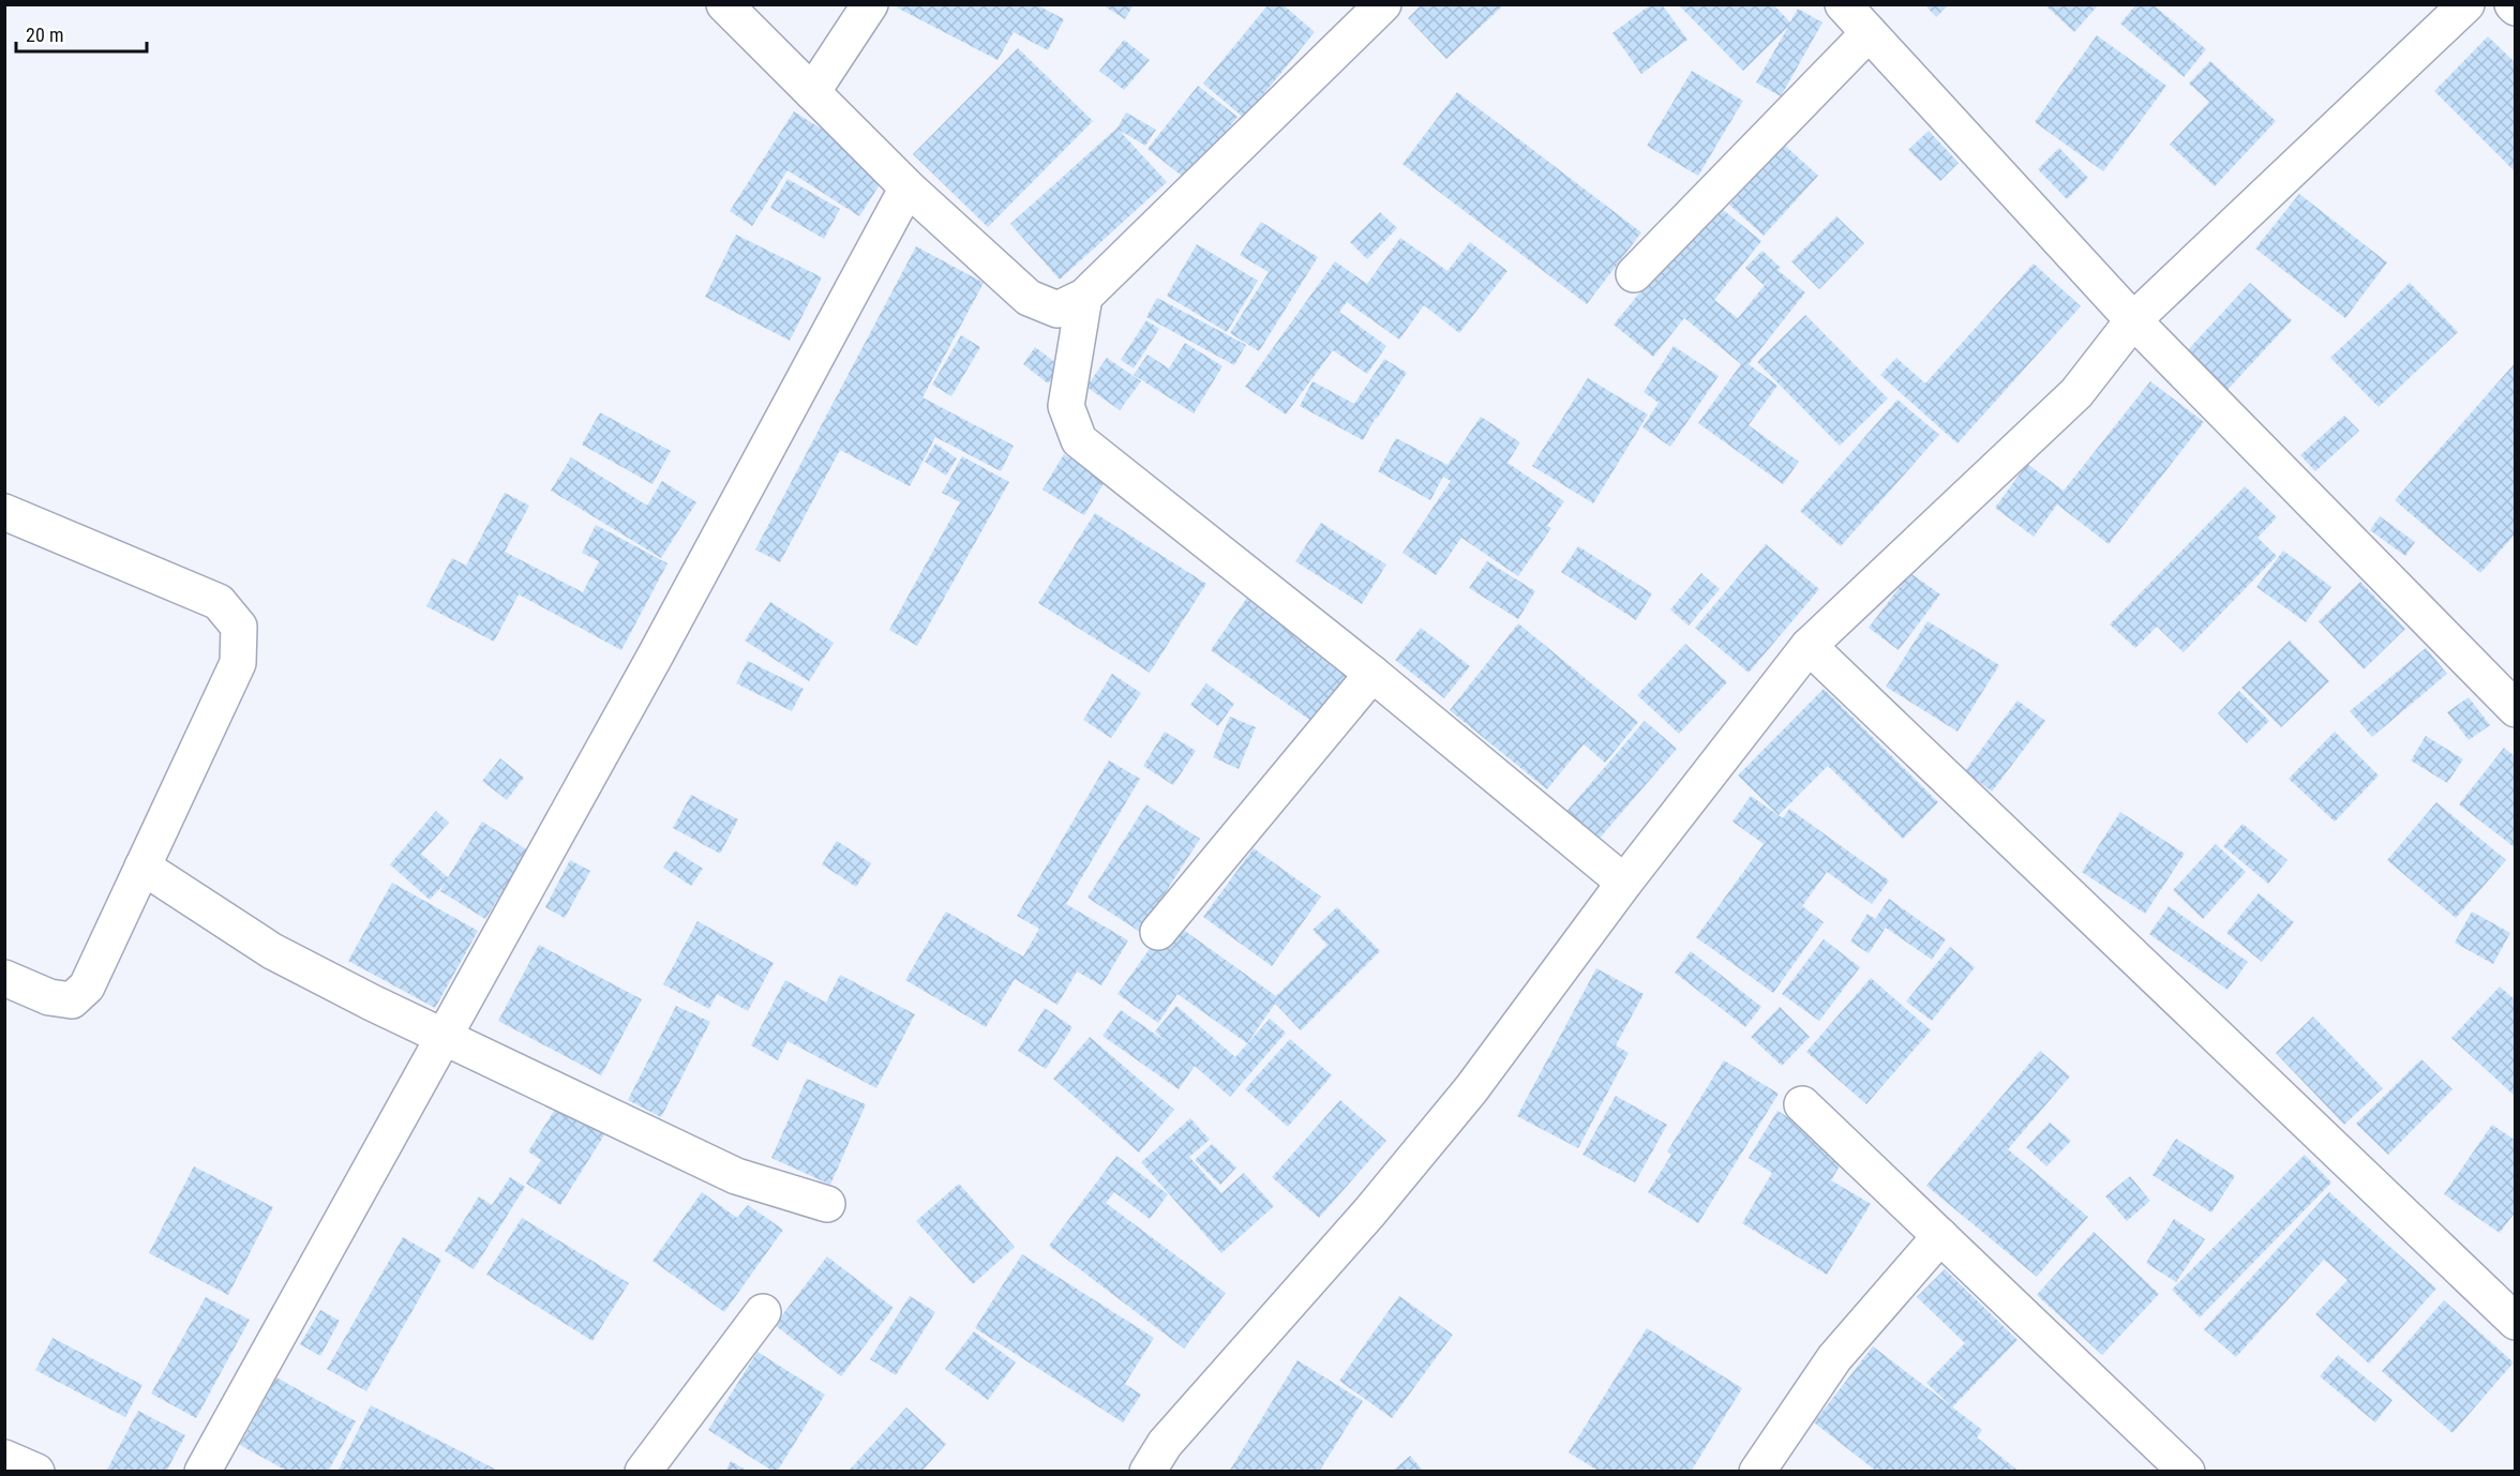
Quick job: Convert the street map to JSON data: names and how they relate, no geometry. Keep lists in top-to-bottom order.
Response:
{
  "scale_bar": "20 m"
}
